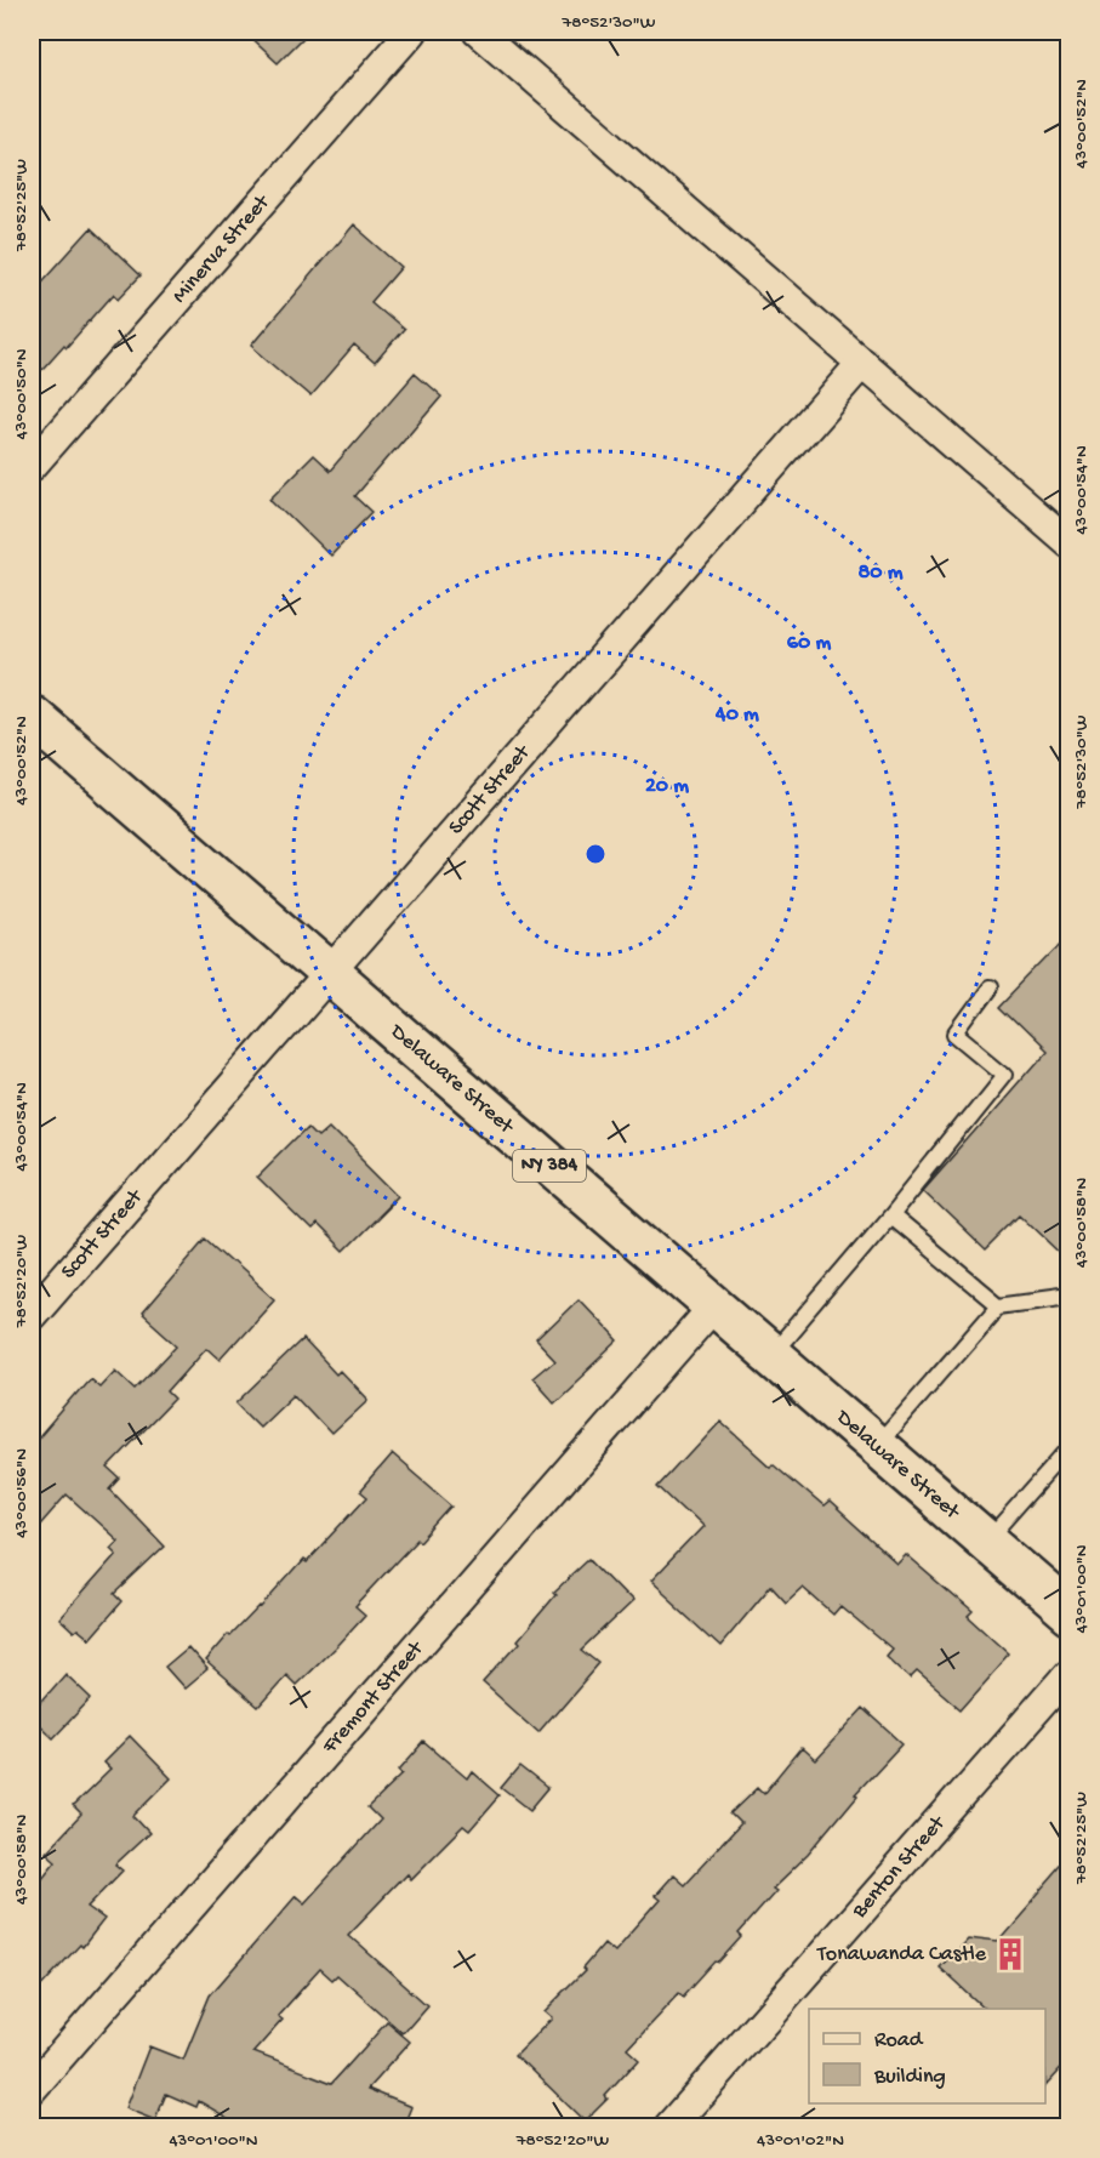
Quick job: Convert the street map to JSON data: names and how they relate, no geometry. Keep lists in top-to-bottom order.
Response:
{
  "streets": {
    "main road": ["Delaware Street", "NY 384"],
    "street": [
      "Minerva Street",
      "Scott Street",
      "Fremont Street",
      "Benton Street"
    ]
  },
  "crossings": [
    ["Scott Street", "Delaware Street"],
    ["Delaware Street", "Fremont Street"]
  ],
  "places": {
    "building": ["Tonawanda Castle"]
  },
  "legend": ["Road", "Building"],
  "coordinates": [
    "78°52'30\"W",
    "43°00'52\"N",
    "78°52'25\"W",
    "43°00'50\"N",
    "43°00'54\"N",
    "43°00'58\"N",
    "78°52'20\"W",
    "43°00'56\"N",
    "43°01'00\"N",
    "43°01'02\"N"
  ],
  "rings": [
    "80 m",
    "60 m",
    "40 m",
    "20 m"
  ]
}
